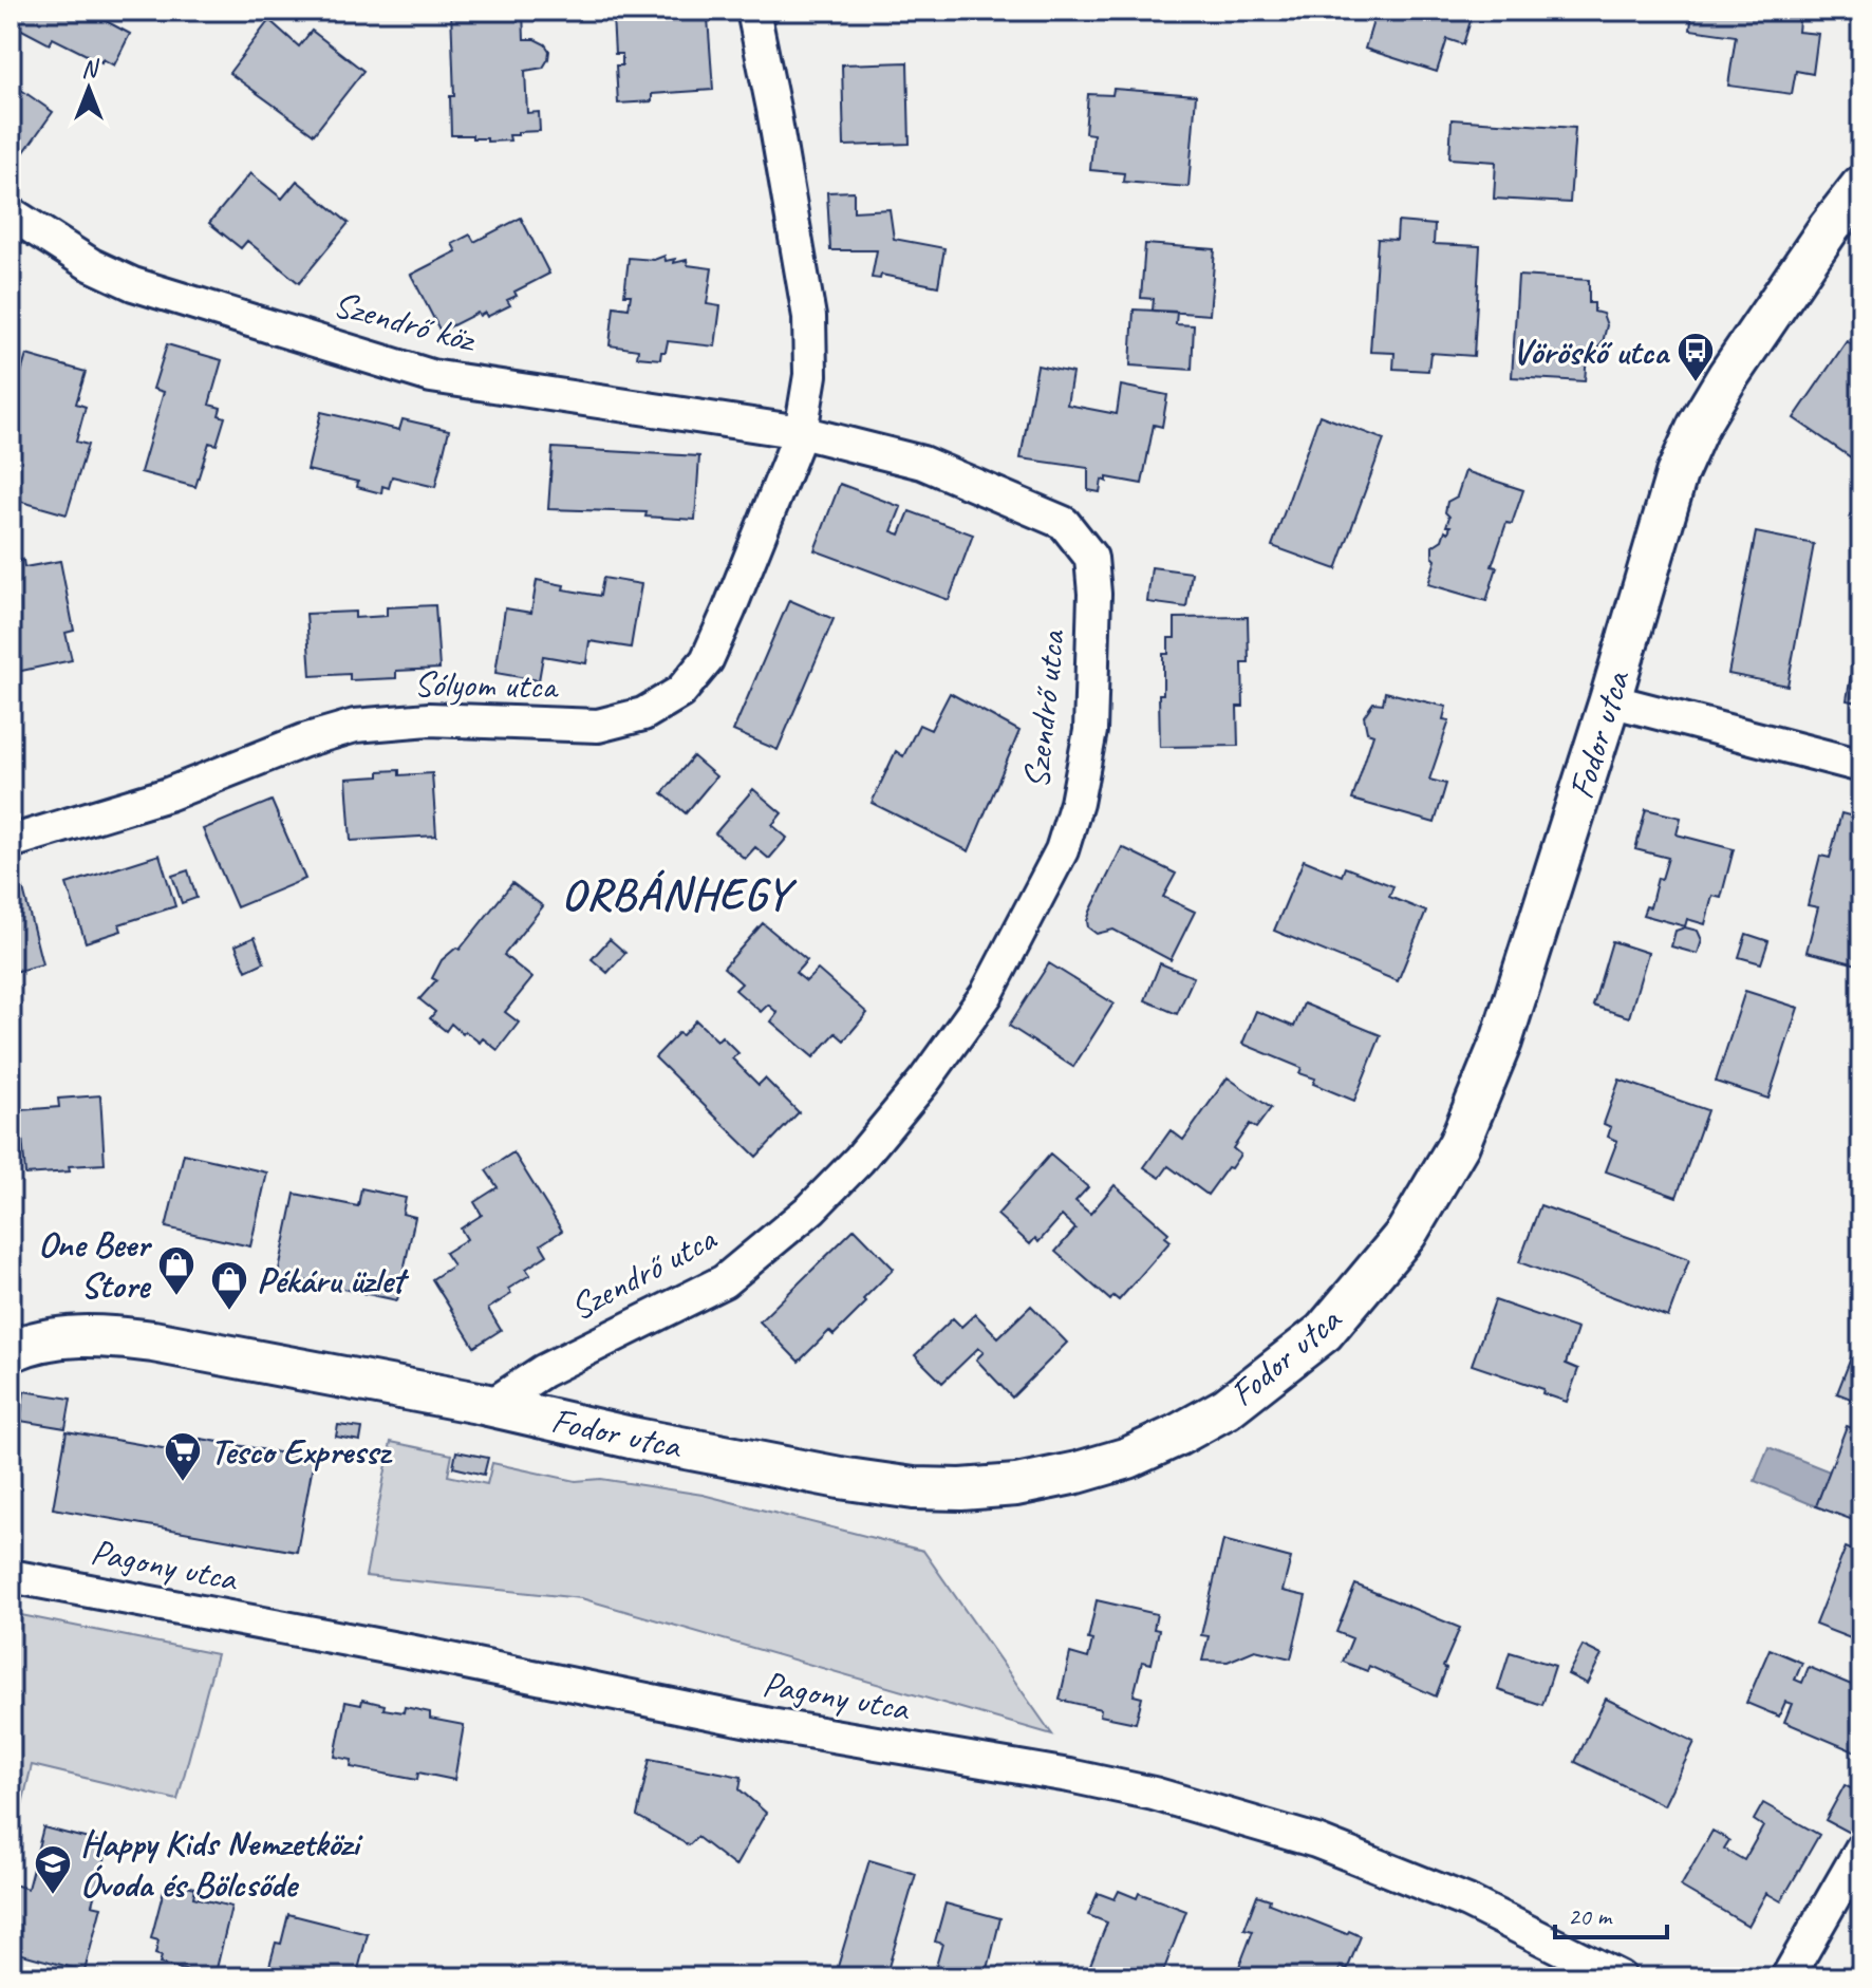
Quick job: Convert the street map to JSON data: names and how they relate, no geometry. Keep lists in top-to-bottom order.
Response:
{
  "streets": {
    "street": [
      "Szendrő köz",
      "Sólyom utca",
      "Szendrő utca",
      "Fodor utca",
      "Pagony utca"
    ]
  },
  "crossings": [
    ["Szendrő köz", "Sólyom utca"],
    ["Szendrő köz", "Szendrő utca"],
    ["Sólyom utca", "Szendrő utca"],
    ["Szendrő utca", "Fodor utca"]
  ],
  "districts": ["ORBÁNHEGY"],
  "places": {
    "bus stop": ["Vöröskő utca"],
    "shop": ["One Beer Store", "Pékáru üzlet"],
    "supermarket": ["Tesco Expressz"],
    "school or university": ["Happy Kids Nemzetközi Óvoda és Bölcsőde"]
  },
  "scale_bar": "20 m",
  "north": "top"
}
